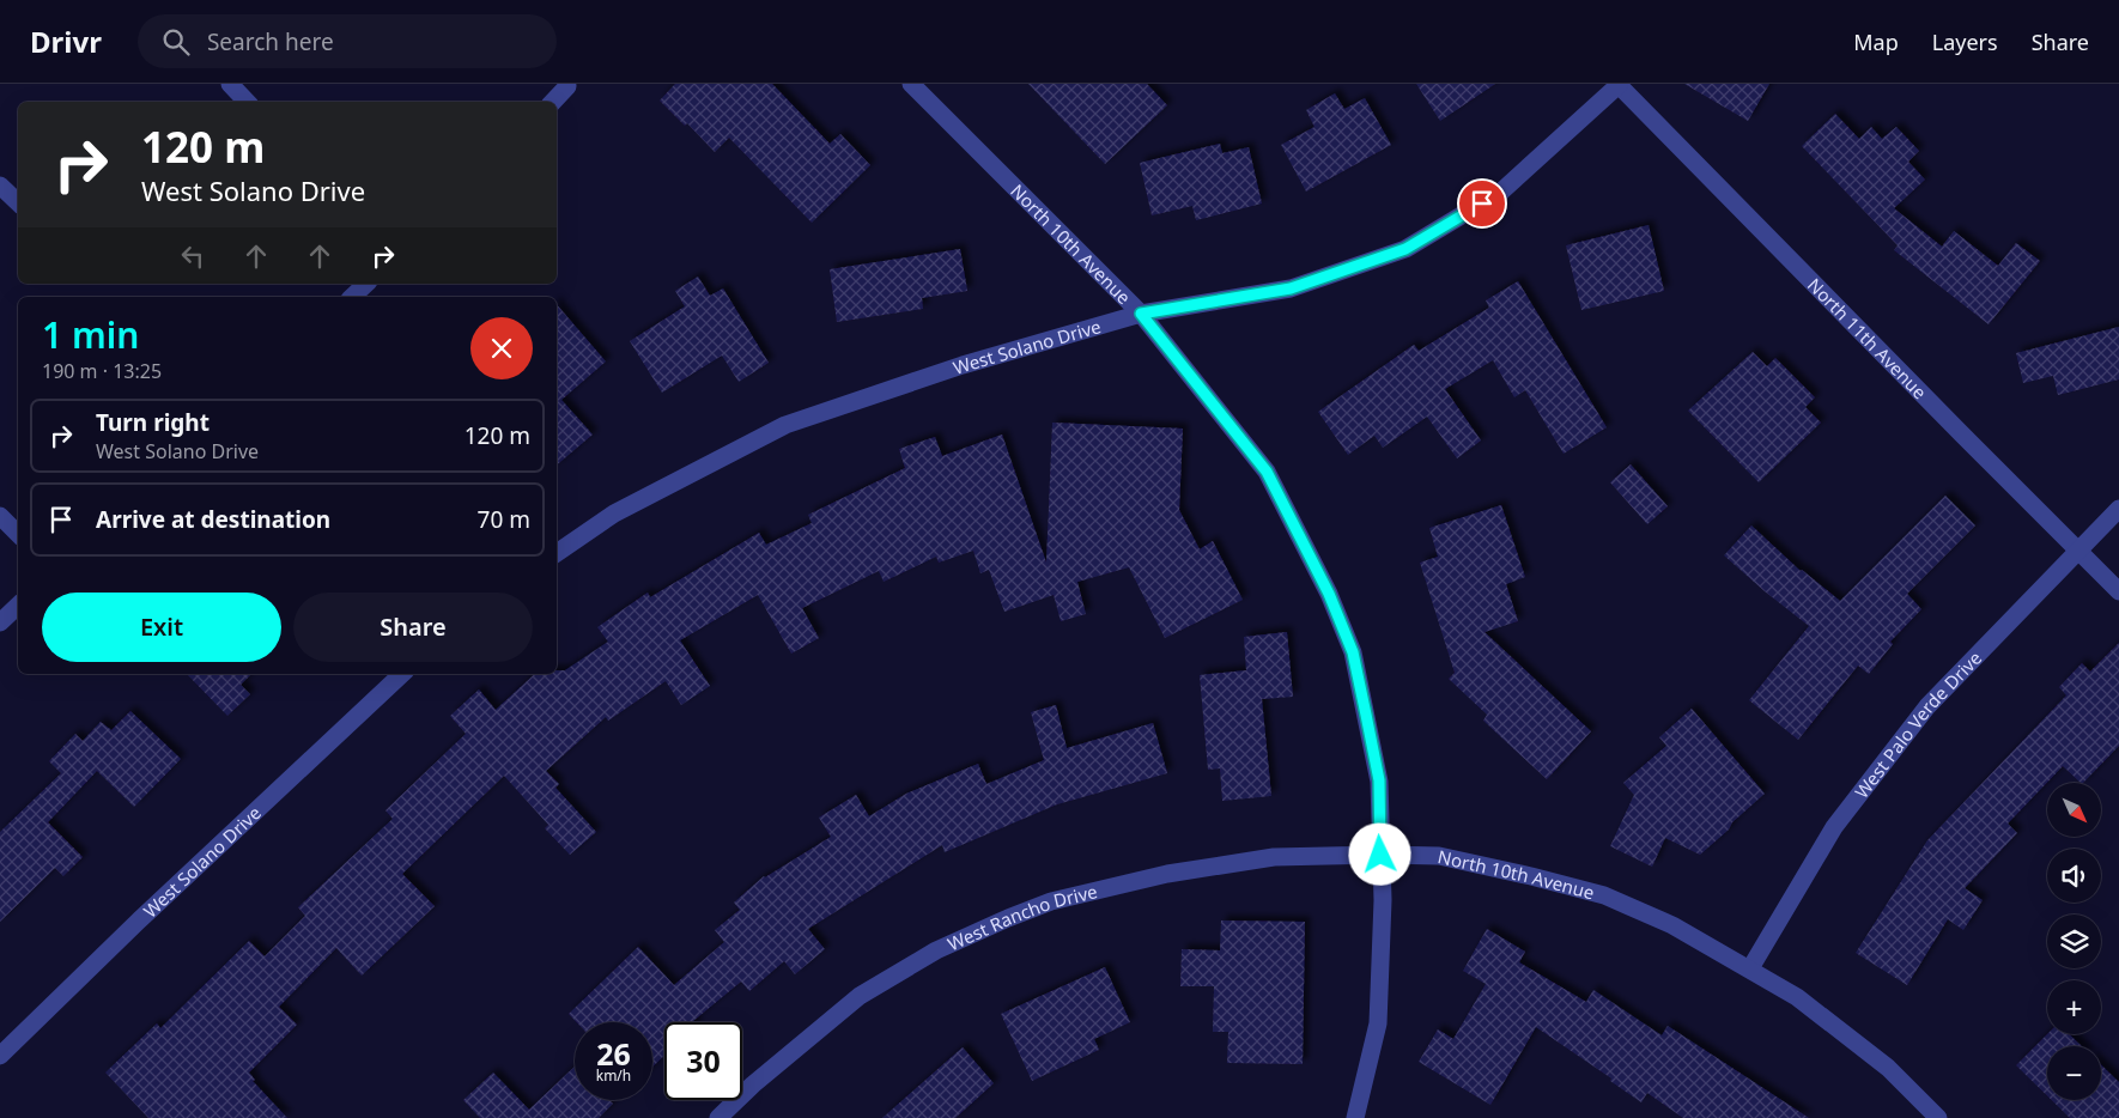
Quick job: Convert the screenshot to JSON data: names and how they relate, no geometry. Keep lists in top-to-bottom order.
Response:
{
  "streets": {
    "street": [
      "North 10th Avenue",
      "North 11th Avenue",
      "West Solano Drive",
      "West Palo Verde Drive",
      "West Rancho Drive"
    ]
  },
  "crossings": [
    ["North 10th Avenue", "West Solano Drive"],
    ["North 10th Avenue", "West Palo Verde Drive"],
    ["North 10th Avenue", "West Rancho Drive"],
    ["North 11th Avenue", "West Solano Drive"],
    ["North 11th Avenue", "West Palo Verde Drive"]
  ],
  "north": "bottom right",
  "page": {
    "header": "Drivr",
    "search": "Search here",
    "nav": ["Map", "Layers", "Share"],
    "turn": ["120 m", "West Solano Drive"],
    "heading": ["1 min", "190 m · 13:25"],
    "list": [
      {
        "name": "Turn right",
        "note": "West Solano Drive",
        "value": "120 m"
      },
      {
        "name": "Arrive at destination",
        "value": "70 m"
      }
    ],
    "buttons": ["Exit", "Share"],
    "map_buttons": ["+", "−"],
    "speed": "26 km/h",
    "limit": "30"
  }
}
